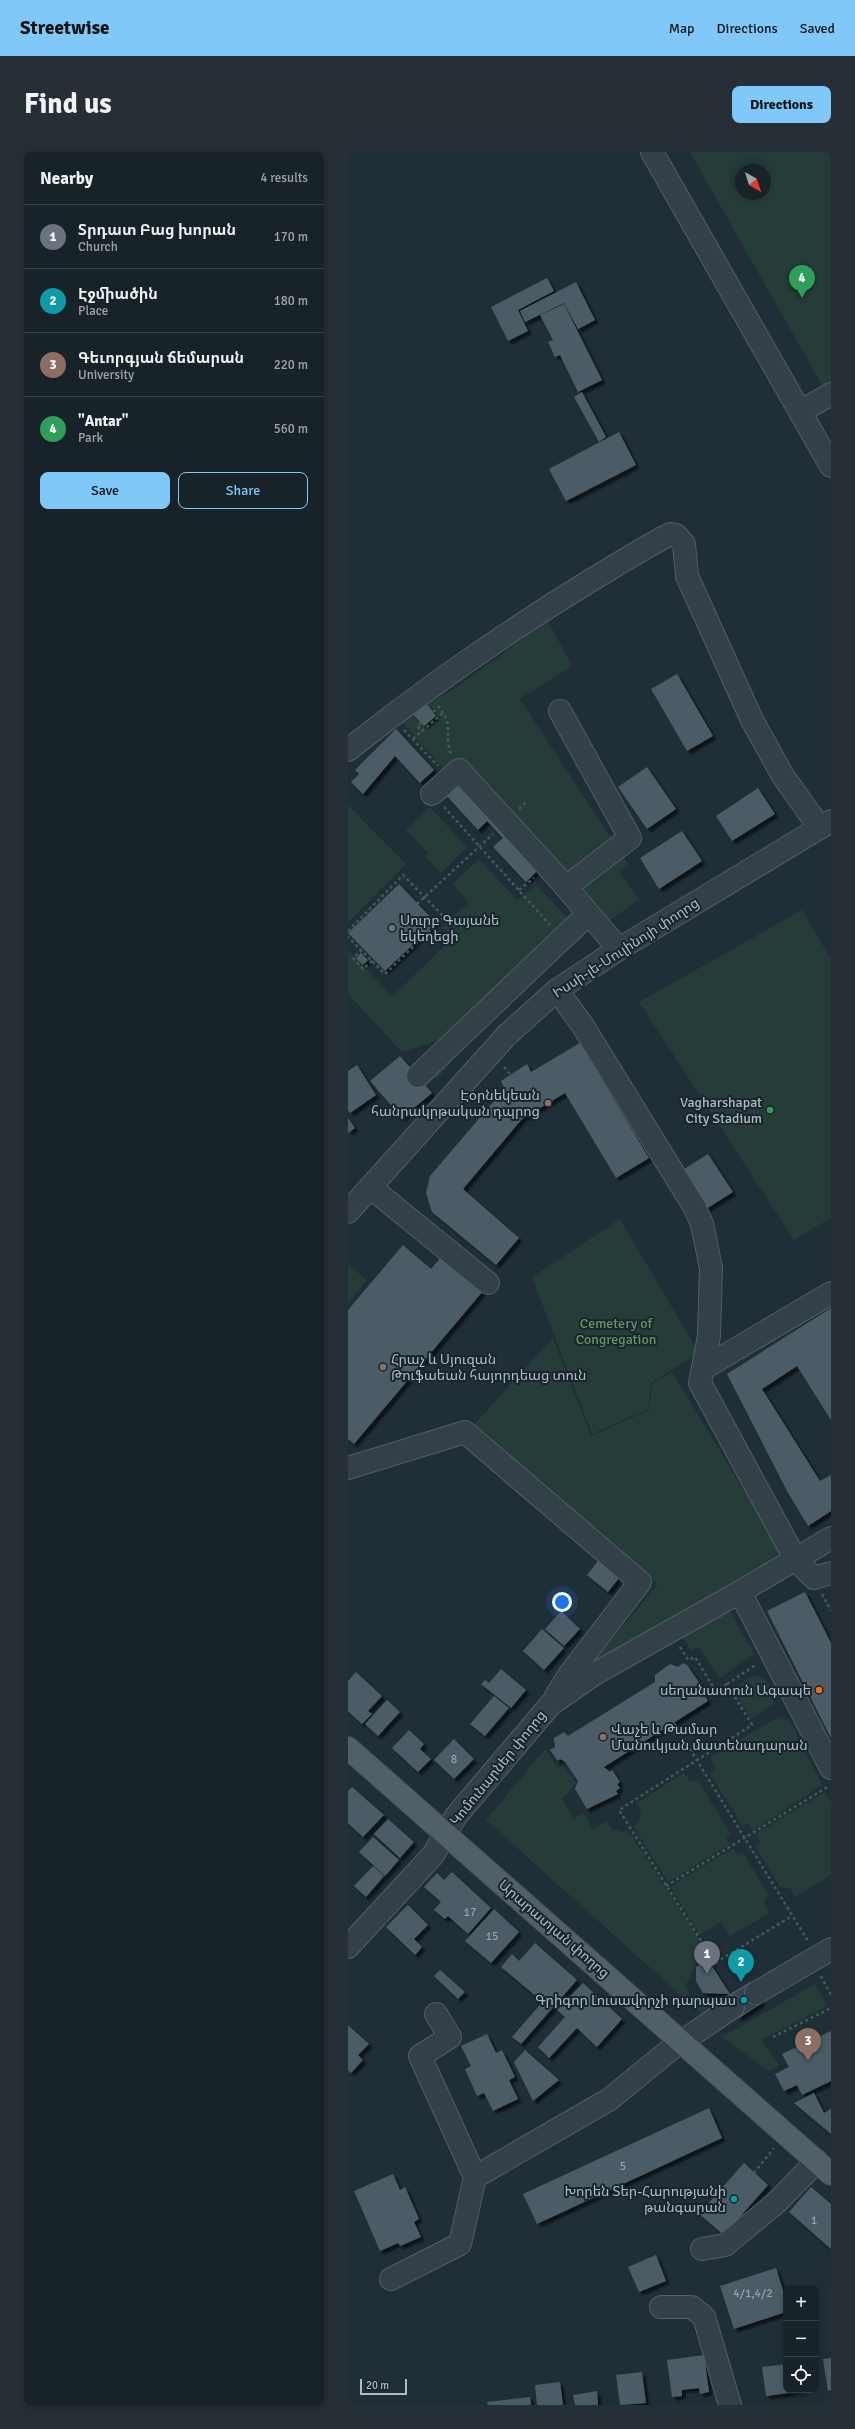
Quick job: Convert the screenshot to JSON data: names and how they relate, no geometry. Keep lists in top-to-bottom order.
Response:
{
  "streets": {
    "main road": ["Արարատյան փողոց"],
    "street": ["Իսսի-լե-Մուլինոյի փողոց", "Կոմունարներ փողոց"]
  },
  "crossings": [
    ["Կոմունարներ փողոց", "Արարատյան փողոց"]
  ],
  "parks": ["Cemetery of Congregation"],
  "places": [
    "Սուրբ Գայանե եկեղեցի",
    "Էօրնեկեան հանրակրթական դպրոց",
    "Vagharshapat City Stadium",
    "Հրաչ և Սյուզան Թուֆաեան հայորդեաց տուն",
    "սեղանատուն Ագապե",
    "Վաչե և Թամար Մանուկյան մատենադարան",
    "Գրիգոր Լուսավորչի դարպաս",
    "Խորեն Տեր-Հարությանի թանգարան"
  ],
  "house_numbers": [
    "8",
    "17",
    "15",
    "5",
    "1",
    "4/1,4/2"
  ],
  "scale_bar": "20 m",
  "north": "bottom right",
  "page": {
    "header": "Streetwise",
    "nav": ["Map", "Directions", "Saved"],
    "buttons": [
      "Directions",
      ["Save", "Share"]
    ],
    "title": "Find us",
    "heading": ["Nearby", "4 results"],
    "list": [
      {
        "mark": "1",
        "name": "Տրդատ Բաց խորան",
        "note": "Church",
        "value": "170 m"
      },
      {
        "mark": "2",
        "name": "Էջմիածին",
        "note": "Place",
        "value": "180 m"
      },
      {
        "mark": "3",
        "name": "Գեւորգյան ճեմարան",
        "note": "University",
        "value": "220 m"
      },
      {
        "mark": "4",
        "name": "\"Antar\"",
        "note": "Park",
        "value": "560 m"
      }
    ],
    "pins": [
      "4",
      "1",
      "2",
      "3"
    ],
    "map_buttons": ["+", "−"],
    "scale": "20 m"
  }
}
